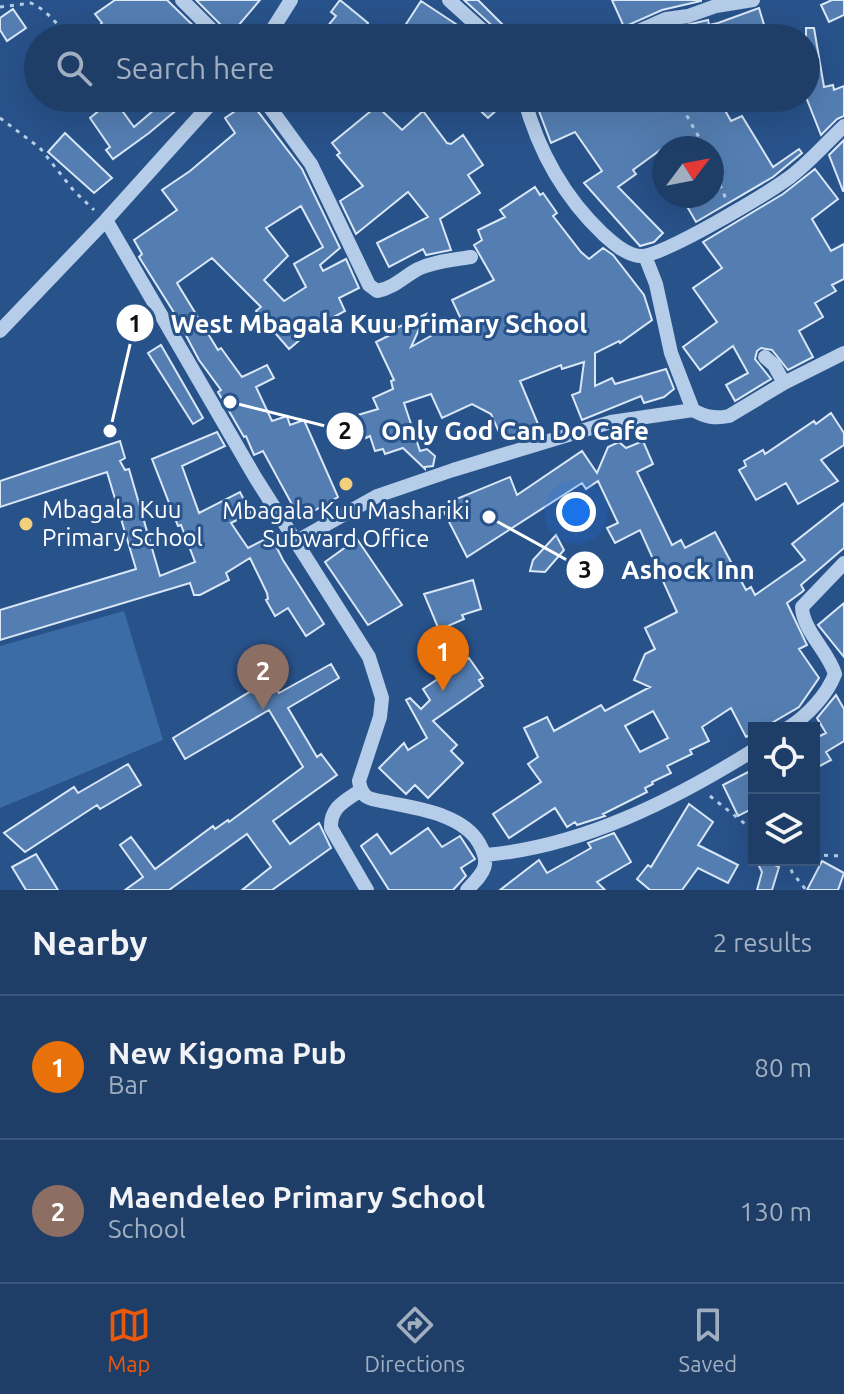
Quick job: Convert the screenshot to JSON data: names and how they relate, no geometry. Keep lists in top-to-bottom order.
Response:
{
  "places": [
    "Only God Can Do Cafe",
    "West Mbagala Kuu Primary School",
    "Mbagala Kuu Mashariki Subward Office",
    "Ashock Inn",
    "Mbagala Kuu Primary School"
  ],
  "north": "top right",
  "page": {
    "search": "Search here",
    "pins": ["1", "2"],
    "heading": ["Nearby", "2 results"],
    "list": [
      {
        "mark": "1",
        "name": "New Kigoma Pub",
        "note": "Bar",
        "value": "80 m"
      },
      {
        "mark": "2",
        "name": "Maendeleo Primary School",
        "note": "School",
        "value": "130 m"
      }
    ],
    "nav": ["Map", "Directions", "Saved"]
  }
}
